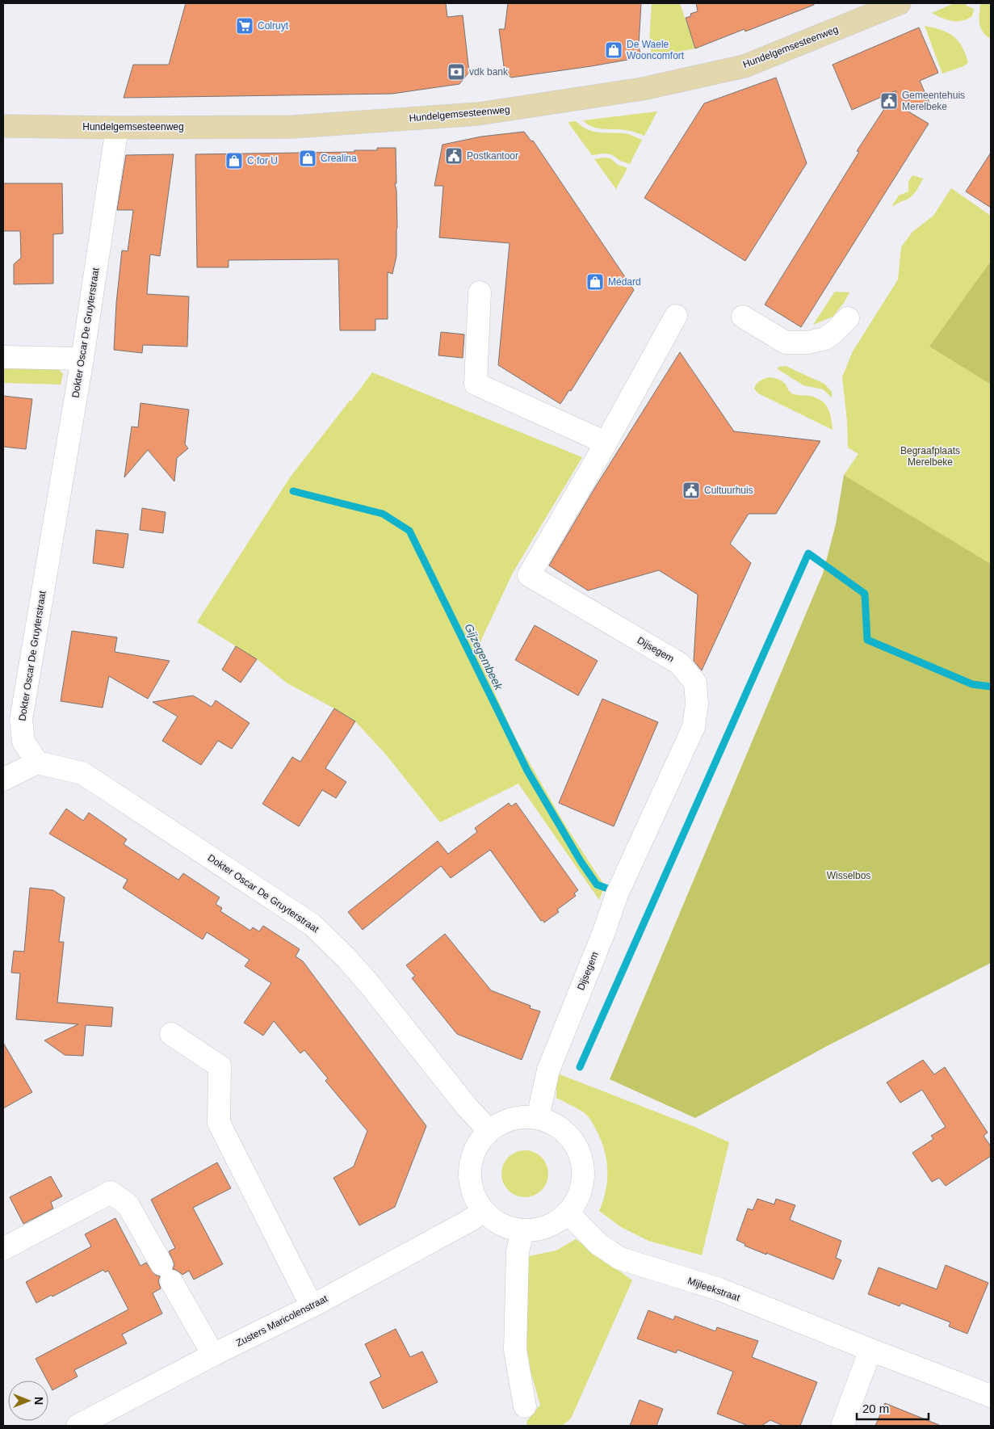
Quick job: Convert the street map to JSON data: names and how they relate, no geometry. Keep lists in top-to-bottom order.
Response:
{
  "streets": {
    "main road": ["Hundelgemsesteenweg"],
    "street": [
      "Dokter Oscar De Gruyterstraat",
      "Dijsegem",
      "Mijleekstraat",
      "Zusters Maricolenstraat"
    ]
  },
  "crossings": [
    ["Hundelgemsesteenweg", "Dokter Oscar De Gruyterstraat"],
    ["Dokter Oscar De Gruyterstraat", "Dijsegem"],
    ["Dokter Oscar De Gruyterstraat", "Mijleekstraat"],
    ["Dokter Oscar De Gruyterstraat", "Zusters Maricolenstraat"],
    ["Dijsegem", "Mijleekstraat"],
    ["Dijsegem", "Zusters Maricolenstraat"],
    ["Mijleekstraat", "Zusters Maricolenstraat"]
  ],
  "water": ["Gijzegembeek"],
  "parks": ["Begraafplaats Merelbeke", "Wisselbos"],
  "places": {
    "supermarket": ["Colruyt"],
    "shop": [
      "De Waele Wooncomfort",
      "Crealina",
      "C for U",
      "Médard"
    ],
    "bank": ["vdk bank"],
    "public building": ["Gemeentehuis Merelbeke", "Postkantoor", "Cultuurhuis"]
  },
  "scale_bar": "20 m",
  "north": "right"
}
